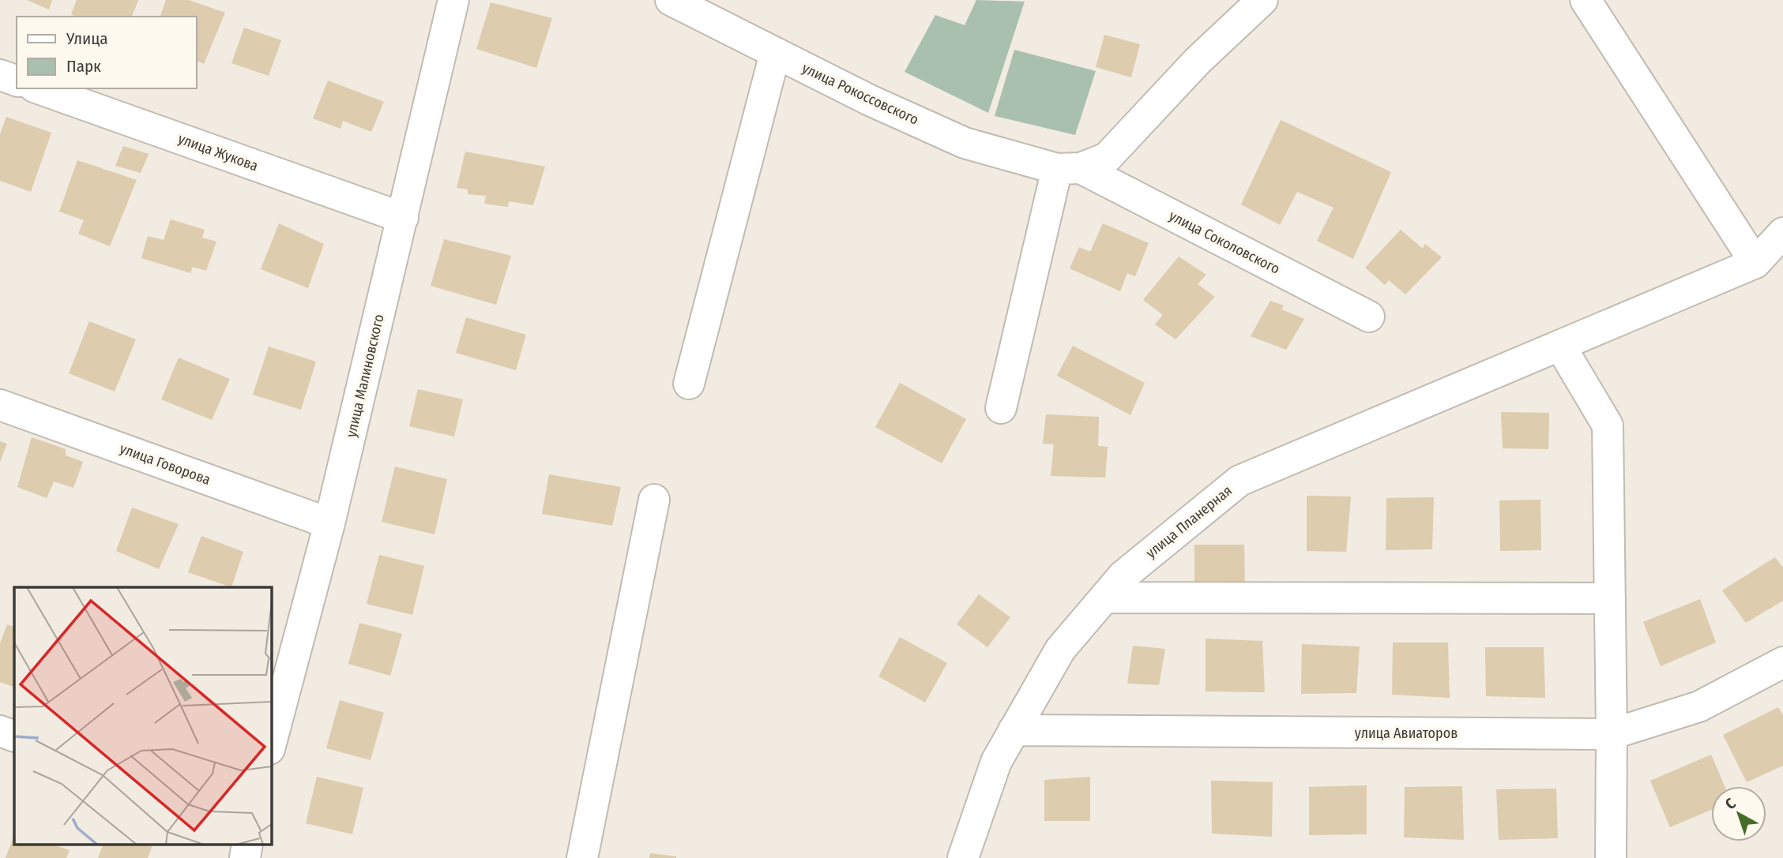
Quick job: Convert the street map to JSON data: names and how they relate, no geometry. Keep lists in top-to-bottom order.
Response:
{
  "streets": {
    "street": [
      "улица Рокоссовского",
      "улица Жукова",
      "улица Соколовского",
      "улица Малиновского",
      "улица Говорова",
      "улица Планерная",
      "улица Авиаторов"
    ]
  },
  "crossings": [
    ["улица Рокоссовского", "улица Соколовского"],
    ["улица Жукова", "улица Малиновского"],
    ["улица Малиновского", "улица Говорова"],
    ["улица Планерная", "улица Авиаторов"]
  ],
  "legend": ["Улица", "Парк"],
  "north": "top left"
}
